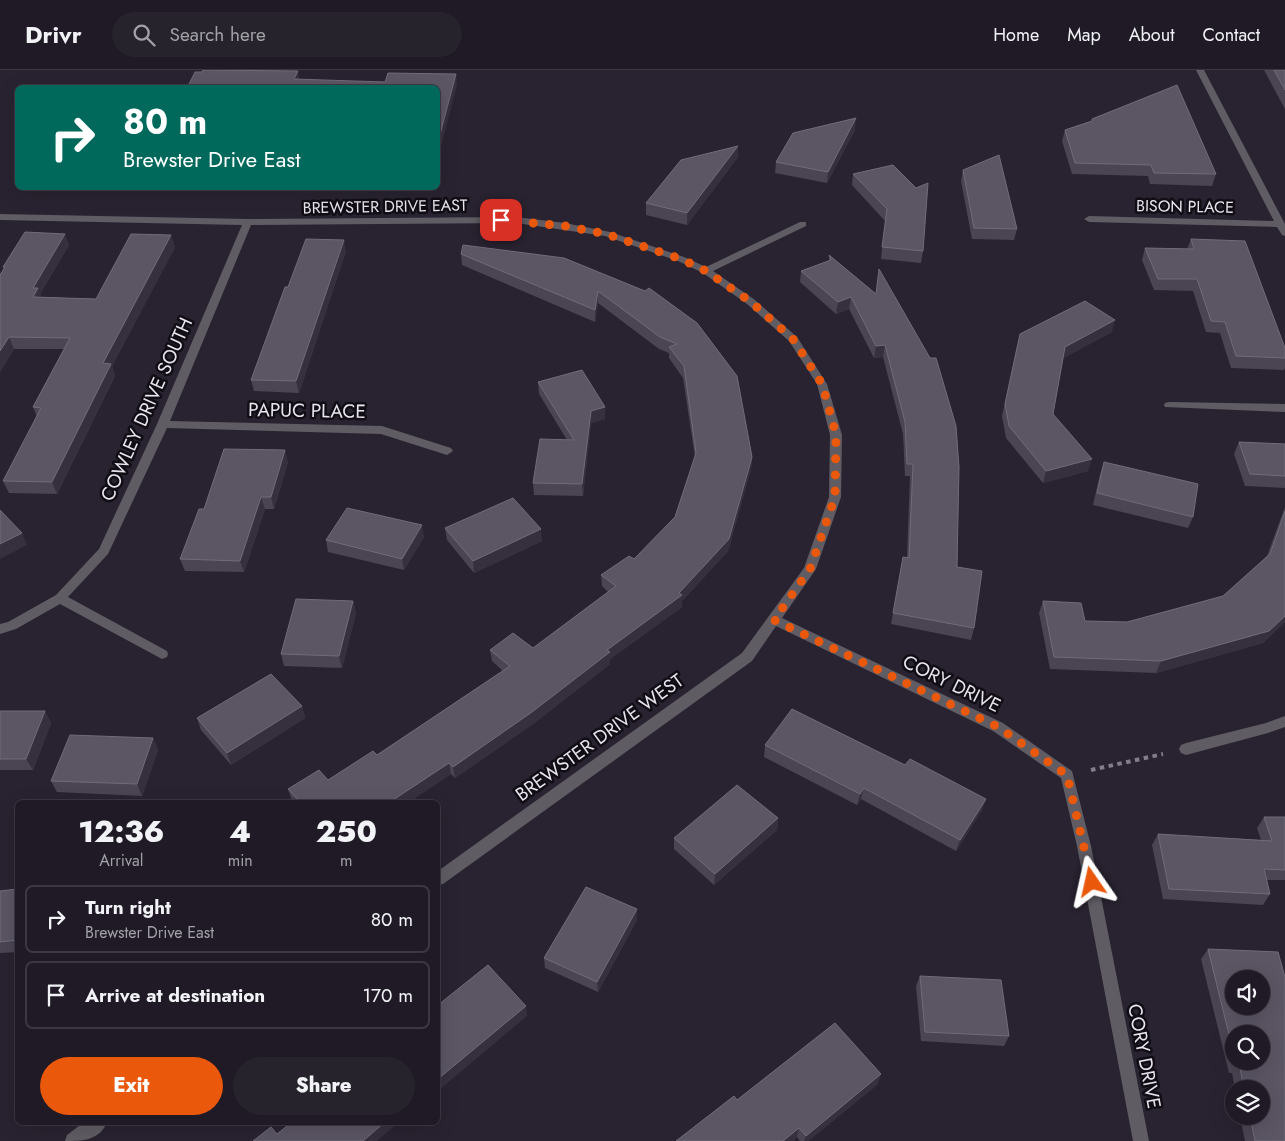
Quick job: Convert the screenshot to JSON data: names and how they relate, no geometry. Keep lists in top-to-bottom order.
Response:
{
  "streets": {
    "street": [
      "BREWSTER DRIVE EAST",
      "BISON PLACE",
      "COWLEY DRIVE SOUTH",
      "PAPUC PLACE",
      "CORY DRIVE",
      "BREWSTER DRIVE WEST"
    ]
  },
  "crossings": [
    ["BREWSTER DRIVE EAST", "COWLEY DRIVE SOUTH"],
    ["BREWSTER DRIVE EAST", "CORY DRIVE"],
    ["BREWSTER DRIVE EAST", "BREWSTER DRIVE WEST"],
    ["COWLEY DRIVE SOUTH", "PAPUC PLACE"],
    ["CORY DRIVE", "BREWSTER DRIVE WEST"]
  ],
  "page": {
    "header": "Drivr",
    "search": "Search here",
    "nav": [
      "Home",
      "Map",
      "About",
      "Contact"
    ],
    "turn": ["80 m", "Brewster Drive East"],
    "eta": [
      "12:36",
      "Arrival",
      "4",
      "min",
      "250",
      "m"
    ],
    "list": [
      {
        "name": "Turn right",
        "note": "Brewster Drive East",
        "value": "80 m"
      },
      {
        "name": "Arrive at destination",
        "value": "170 m"
      }
    ],
    "buttons": ["Exit", "Share"]
  }
}
